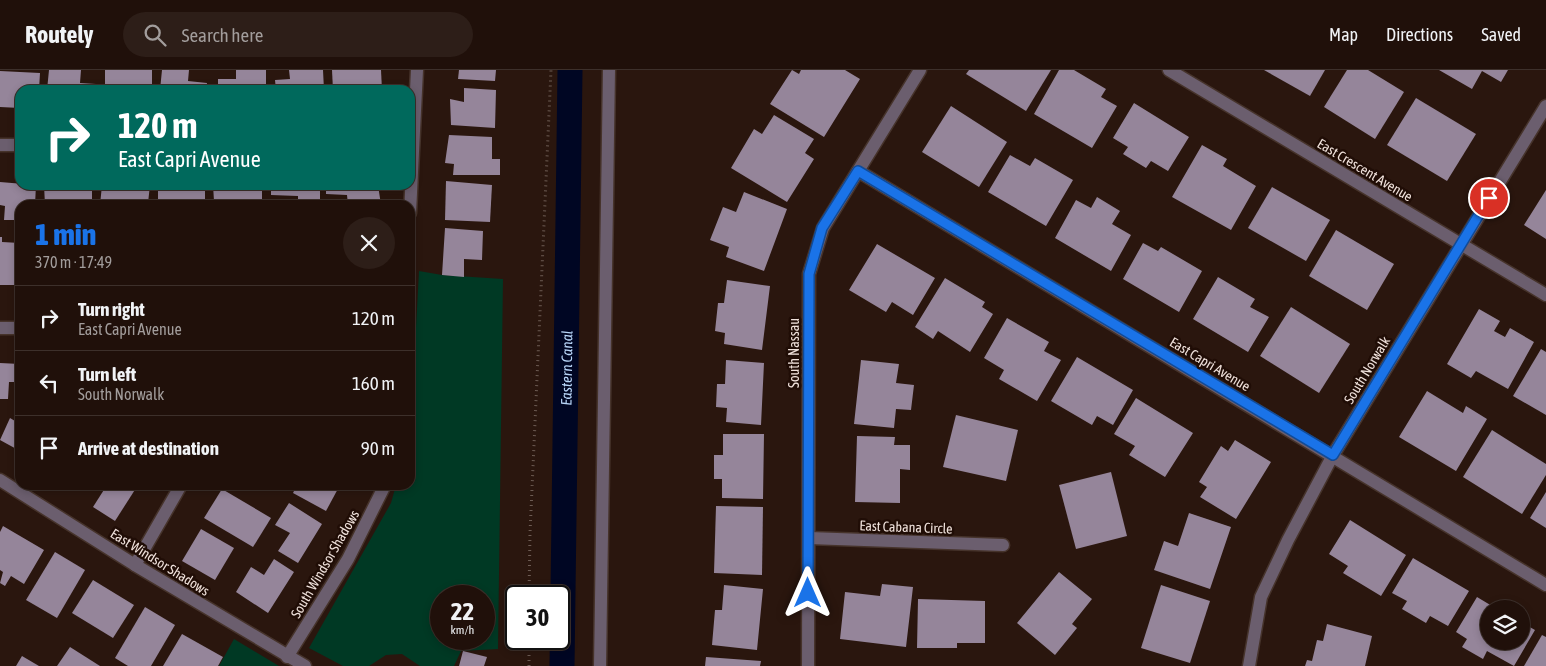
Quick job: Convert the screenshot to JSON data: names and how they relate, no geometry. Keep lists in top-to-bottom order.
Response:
{
  "streets": {
    "street": [
      "East Crescent Avenue",
      "South Nassau",
      "East Capri Avenue",
      "South Norwalk",
      "East Cabana Circle",
      "East Windsor Shadows",
      "South Windsor Shadows"
    ]
  },
  "crossings": [
    ["East Crescent Avenue", "South Norwalk"],
    ["South Nassau", "East Capri Avenue"],
    ["South Nassau", "East Cabana Circle"],
    ["East Capri Avenue", "South Norwalk"],
    ["East Windsor Shadows", "South Windsor Shadows"]
  ],
  "water": ["Eastern Canal"],
  "page": {
    "header": "Routely",
    "search": "Search here",
    "nav": ["Map", "Directions", "Saved"],
    "turn": ["120 m", "East Capri Avenue"],
    "heading": ["1 min", "370 m · 17:49"],
    "list": [
      {
        "name": "Turn right",
        "note": "East Capri Avenue",
        "value": "120 m"
      },
      {
        "name": "Turn left",
        "note": "South Norwalk",
        "value": "160 m"
      },
      {
        "name": "Arrive at destination",
        "value": "90 m"
      }
    ],
    "speed": "22 km/h",
    "limit": "30"
  }
}
